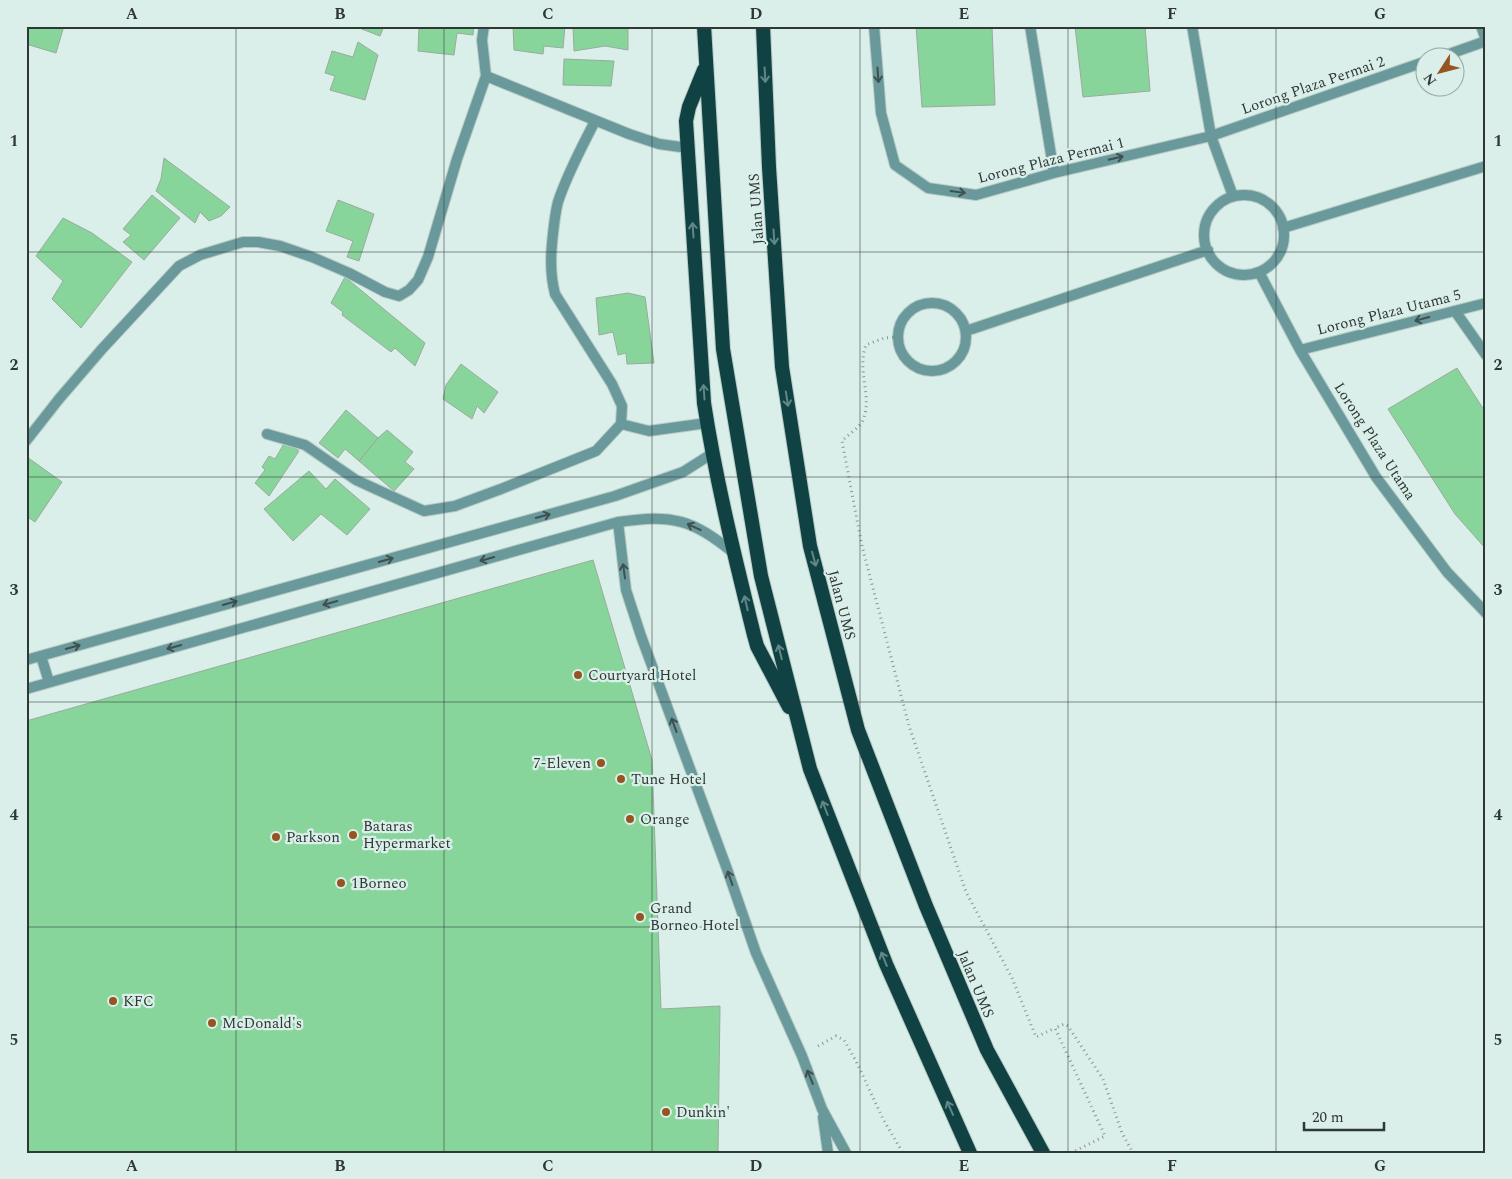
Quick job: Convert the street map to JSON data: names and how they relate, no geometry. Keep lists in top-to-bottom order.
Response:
{
  "streets": {
    "highway": ["Jalan UMS"],
    "street": [
      "Lorong Plaza Permai 2",
      "Lorong Plaza Permai 1",
      "Lorong Plaza Utama 5",
      "Lorong Plaza Utama"
    ]
  },
  "crossings": [
    ["Lorong Plaza Permai 2", "Lorong Plaza Permai 1"],
    ["Lorong Plaza Utama 5", "Lorong Plaza Utama"]
  ],
  "one_way": ["Lorong Plaza Utama 5"],
  "places": [
    "Courtyard Hotel",
    "7-Eleven",
    "Tune Hotel",
    "Orange",
    "Bataras Hypermarket",
    "Parkson",
    "1Borneo",
    "Grand Borneo Hotel",
    "KFC",
    "McDonald's",
    "Dunkin'"
  ],
  "scale_bar": "20 m",
  "north": "bottom left",
  "grid": {
    "columns": [
      "A",
      "B",
      "C",
      "D",
      "E",
      "F",
      "G"
    ],
    "rows": [
      "1",
      "2",
      "3",
      "4",
      "5"
    ]
  }
}
